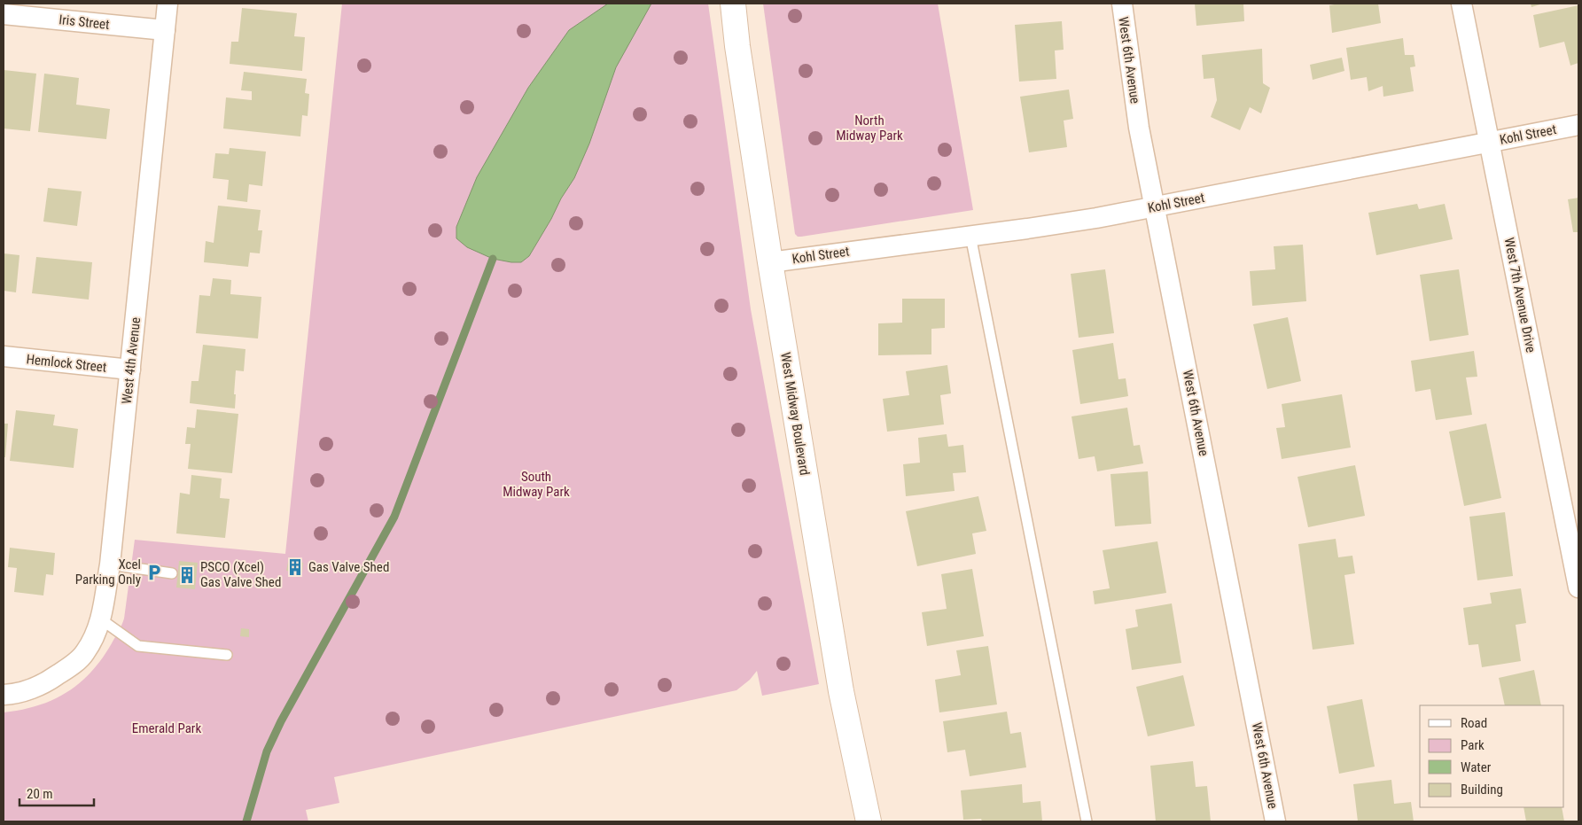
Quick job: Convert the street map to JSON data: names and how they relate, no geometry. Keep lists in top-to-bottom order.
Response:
{
  "streets": {
    "main road": ["West Midway Boulevard"],
    "street": [
      "Iris Street",
      "West 6th Avenue",
      "Kohl Street",
      "West 7th Avenue Drive",
      "West 4th Avenue",
      "Hemlock Street"
    ]
  },
  "crossings": [
    ["Iris Street", "West 4th Avenue"],
    ["West 6th Avenue", "Kohl Street"],
    ["Kohl Street", "West 7th Avenue Drive"],
    ["Kohl Street", "West Midway Boulevard"],
    ["West 4th Avenue", "Hemlock Street"]
  ],
  "parks": ["North Midway Park", "South Midway Park", "Emerald Park"],
  "places": {
    "building": ["Gas Valve Shed", "PSCO (Xcel) Gas Valve Shed"],
    "parking": ["Xcel Parking Only"]
  },
  "legend": [
    "Road",
    "Park",
    "Water",
    "Building"
  ],
  "scale_bar": "20 m"
}
